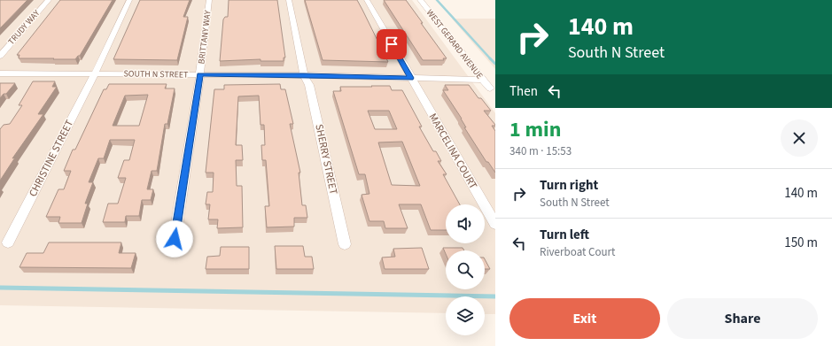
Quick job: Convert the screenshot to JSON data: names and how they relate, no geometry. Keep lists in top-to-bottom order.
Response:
{
  "streets": {
    "street": [
      "TRUDY WAY",
      "BRITTANY WAY",
      "WEST GERARD AVENUE",
      "SOUTH N STREET",
      "MARCELINA COURT",
      "CHRISTINE STREET",
      "SHERRY STREET"
    ]
  },
  "crossings": [
    ["BRITTANY WAY", "SOUTH N STREET"],
    ["WEST GERARD AVENUE", "SOUTH N STREET"],
    ["SOUTH N STREET", "MARCELINA COURT"],
    ["SOUTH N STREET", "CHRISTINE STREET"],
    ["SOUTH N STREET", "SHERRY STREET"]
  ],
  "page": {
    "turn": ["140 m", "South N Street"],
    "then": "Then",
    "heading": ["1 min", "340 m · 15:53"],
    "list": [
      {
        "name": "Turn right",
        "note": "South N Street",
        "value": "140 m"
      },
      {
        "name": "Turn left",
        "note": "Riverboat Court",
        "value": "150 m"
      }
    ],
    "buttons": ["Exit", "Share"]
  }
}
